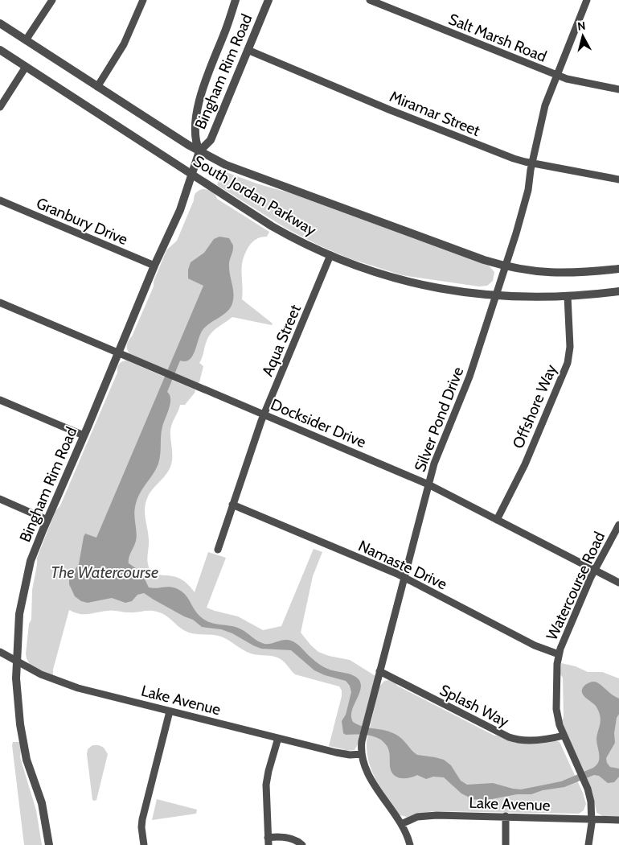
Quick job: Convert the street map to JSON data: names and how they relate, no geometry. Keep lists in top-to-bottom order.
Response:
{
  "streets": {
    "street": [
      "Salt Marsh Road",
      "Bingham Rim Road",
      "Miramar Street",
      "South Jordan Parkway",
      "Granbury Drive",
      "Aqua Street",
      "Offshore Way",
      "Silver Pond Drive",
      "Docksider Drive",
      "Namaste Drive",
      "Watercourse Road",
      "Lake Avenue",
      "Splash Way"
    ]
  },
  "crossings": [
    ["Salt Marsh Road", "Silver Pond Drive"],
    ["Bingham Rim Road", "Miramar Street"],
    ["Bingham Rim Road", "South Jordan Parkway"],
    ["Bingham Rim Road", "Granbury Drive"],
    ["Bingham Rim Road", "Docksider Drive"],
    ["Bingham Rim Road", "Lake Avenue"],
    ["Miramar Street", "Silver Pond Drive"],
    ["South Jordan Parkway", "Aqua Street"],
    ["South Jordan Parkway", "Offshore Way"],
    ["South Jordan Parkway", "Silver Pond Drive"],
    ["Aqua Street", "Docksider Drive"],
    ["Aqua Street", "Namaste Drive"],
    ["Offshore Way", "Docksider Drive"],
    ["Silver Pond Drive", "Docksider Drive"],
    ["Silver Pond Drive", "Namaste Drive"],
    ["Silver Pond Drive", "Lake Avenue"],
    ["Silver Pond Drive", "Splash Way"],
    ["Docksider Drive", "Watercourse Road"],
    ["Namaste Drive", "Watercourse Road"],
    ["Watercourse Road", "Lake Avenue"],
    ["Watercourse Road", "Splash Way"]
  ],
  "water": ["The Watercourse"],
  "north": "top"
}
